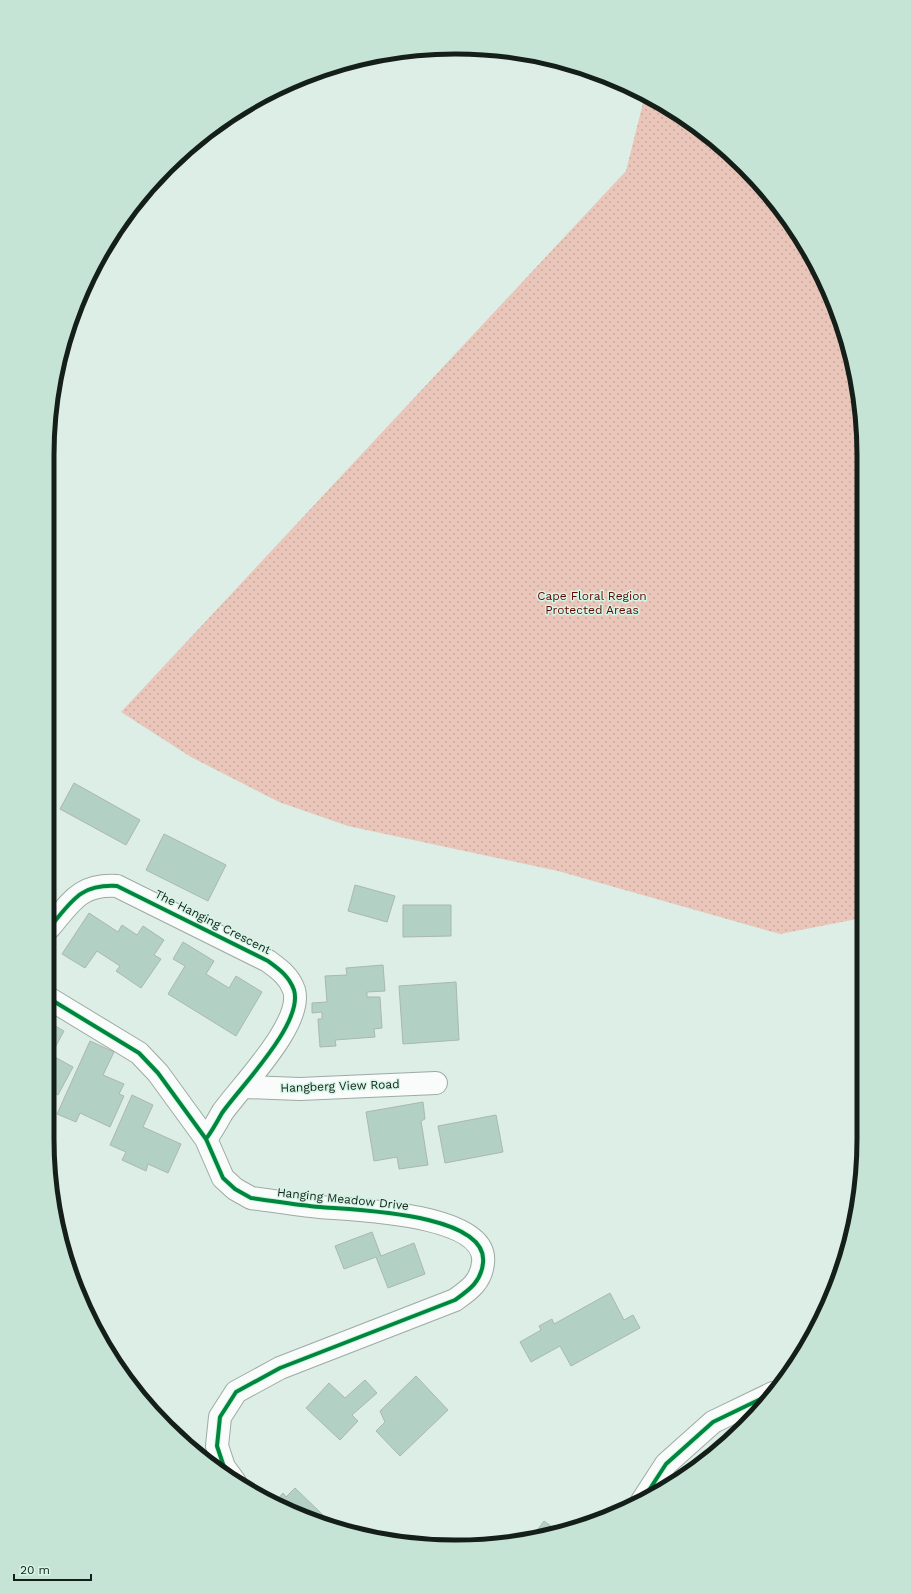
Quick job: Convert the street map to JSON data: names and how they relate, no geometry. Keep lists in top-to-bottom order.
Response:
{
  "streets": {
    "street": ["The Hanging Crescent", "Hangberg View Road", "Hanging Meadow Drive"]
  },
  "crossings": [
    ["The Hanging Crescent", "Hangberg View Road"],
    ["The Hanging Crescent", "Hanging Meadow Drive"]
  ],
  "parks": ["Cape Floral Region Protected Areas"],
  "scale_bar": "20 m"
}
